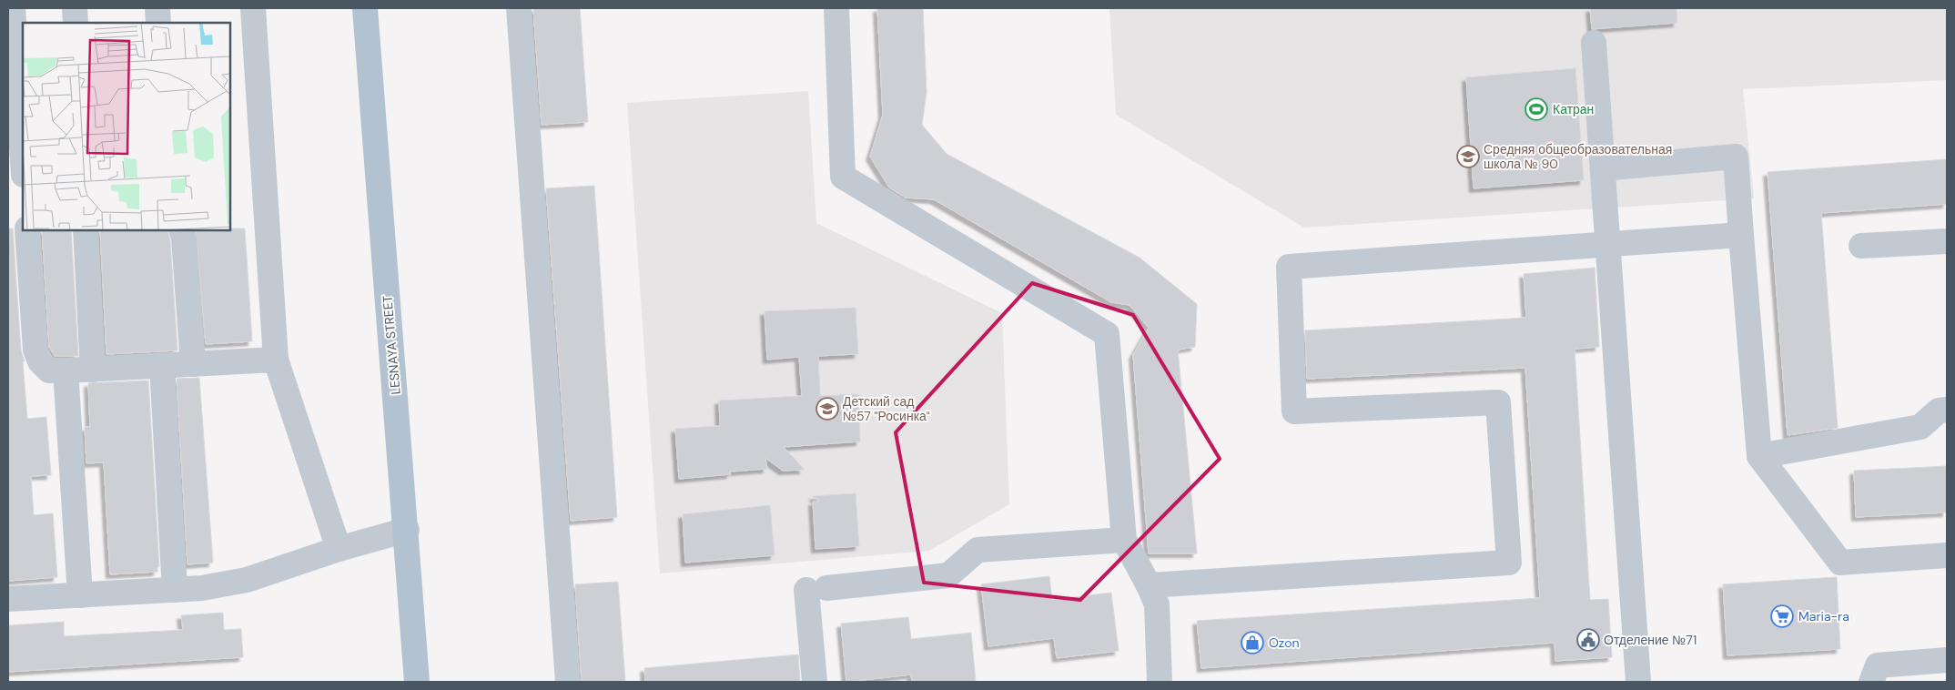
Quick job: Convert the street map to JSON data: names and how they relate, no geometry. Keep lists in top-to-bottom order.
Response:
{
  "streets": {
    "main road": ["LESNAYA STREET"]
  },
  "places": {
    "sports": ["Катран"],
    "school or university": ["Средняя общеобразовательная школа № 90", "Детский сад №57 \"Росинка\""],
    "supermarket": ["Maria-ra"],
    "public building": ["Отделение №71"],
    "shop": ["Ozon"]
  }
}
